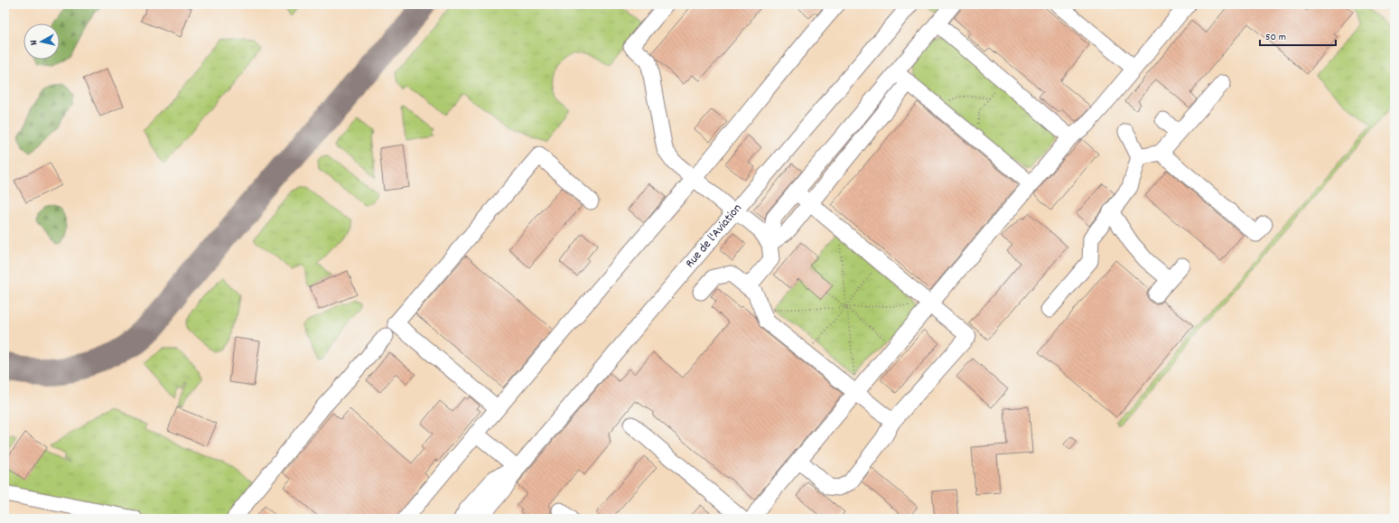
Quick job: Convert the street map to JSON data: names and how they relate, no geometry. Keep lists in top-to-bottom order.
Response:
{
  "streets": {
    "street": ["Rue de l'Aviation"]
  },
  "scale_bar": "50 m",
  "north": "left"
}
